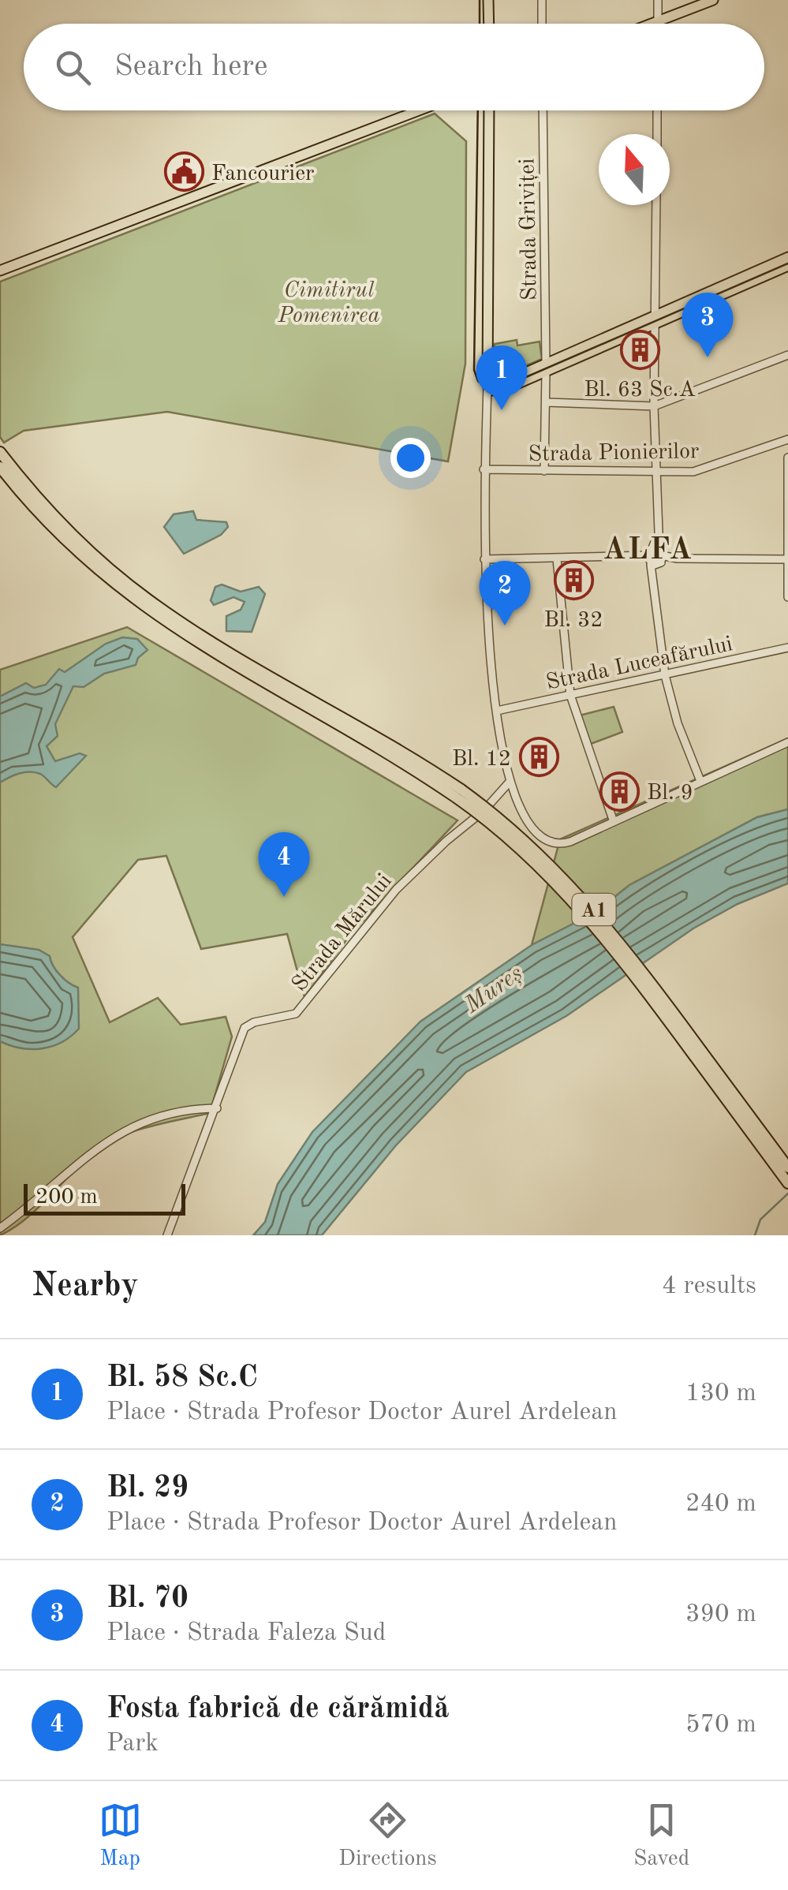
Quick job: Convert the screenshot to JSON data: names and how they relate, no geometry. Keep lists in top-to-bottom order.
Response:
{
  "streets": {
    "highway": ["A1"],
    "street": [
      "Strada Griviței",
      "Strada Pionierilor",
      "Strada Luceafărului",
      "Strada Mărului"
    ]
  },
  "crossings": [
    ["Strada Griviței", "Strada Pionierilor"]
  ],
  "districts": ["ALFA"],
  "water": ["Mureș"],
  "parks": ["Cimitirul Pomenirea"],
  "places": {
    "public building": ["Fancourier"],
    "building": [
      "Bl. 63 Sc.A",
      "Bl. 32",
      "Bl. 12",
      "Bl. 9"
    ]
  },
  "scale_bar": "200 m",
  "north": "top",
  "page": {
    "search": "Search here",
    "pins": [
      "3",
      "1",
      "2",
      "4"
    ],
    "scale": "200 m",
    "heading": ["Nearby", "4 results"],
    "list": [
      {
        "mark": "1",
        "name": "Bl. 58 Sc.C",
        "note": "Place · Strada Profesor Doctor Aurel Ardelean",
        "value": "130 m"
      },
      {
        "mark": "2",
        "name": "Bl. 29",
        "note": "Place · Strada Profesor Doctor Aurel Ardelean",
        "value": "240 m"
      },
      {
        "mark": "3",
        "name": "Bl. 70",
        "note": "Place · Strada Faleza Sud",
        "value": "390 m"
      },
      {
        "mark": "4",
        "name": "Fosta fabrică de cărămidă",
        "note": "Park",
        "value": "570 m"
      }
    ],
    "nav": ["Map", "Directions", "Saved"]
  }
}
